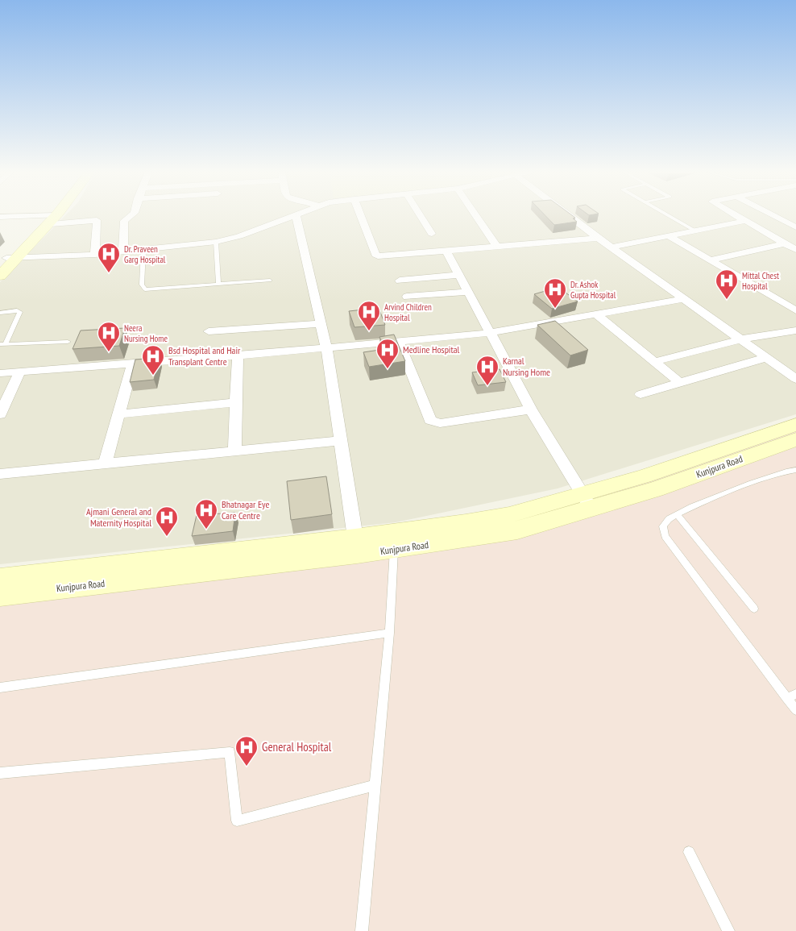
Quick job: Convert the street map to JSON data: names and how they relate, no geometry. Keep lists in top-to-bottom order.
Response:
{
  "streets": {
    "street": ["Kunjpura Road"]
  },
  "places": {
    "hospital": [
      "Dr. Praveen Garg Hospital",
      "Mittal Chest Hospital",
      "Dr. Ashok Gupta Hospital",
      "Arvind Children Hospital",
      "Neera Nursing Home",
      "Medline Hospital",
      "Bsd Hospital and Hair Transplant Centre",
      "Karnal Nursing Home",
      "Bhatnagar Eye Care Centre",
      "Ajmani General and Maternity Hospital",
      "General Hospital"
    ]
  }
}
